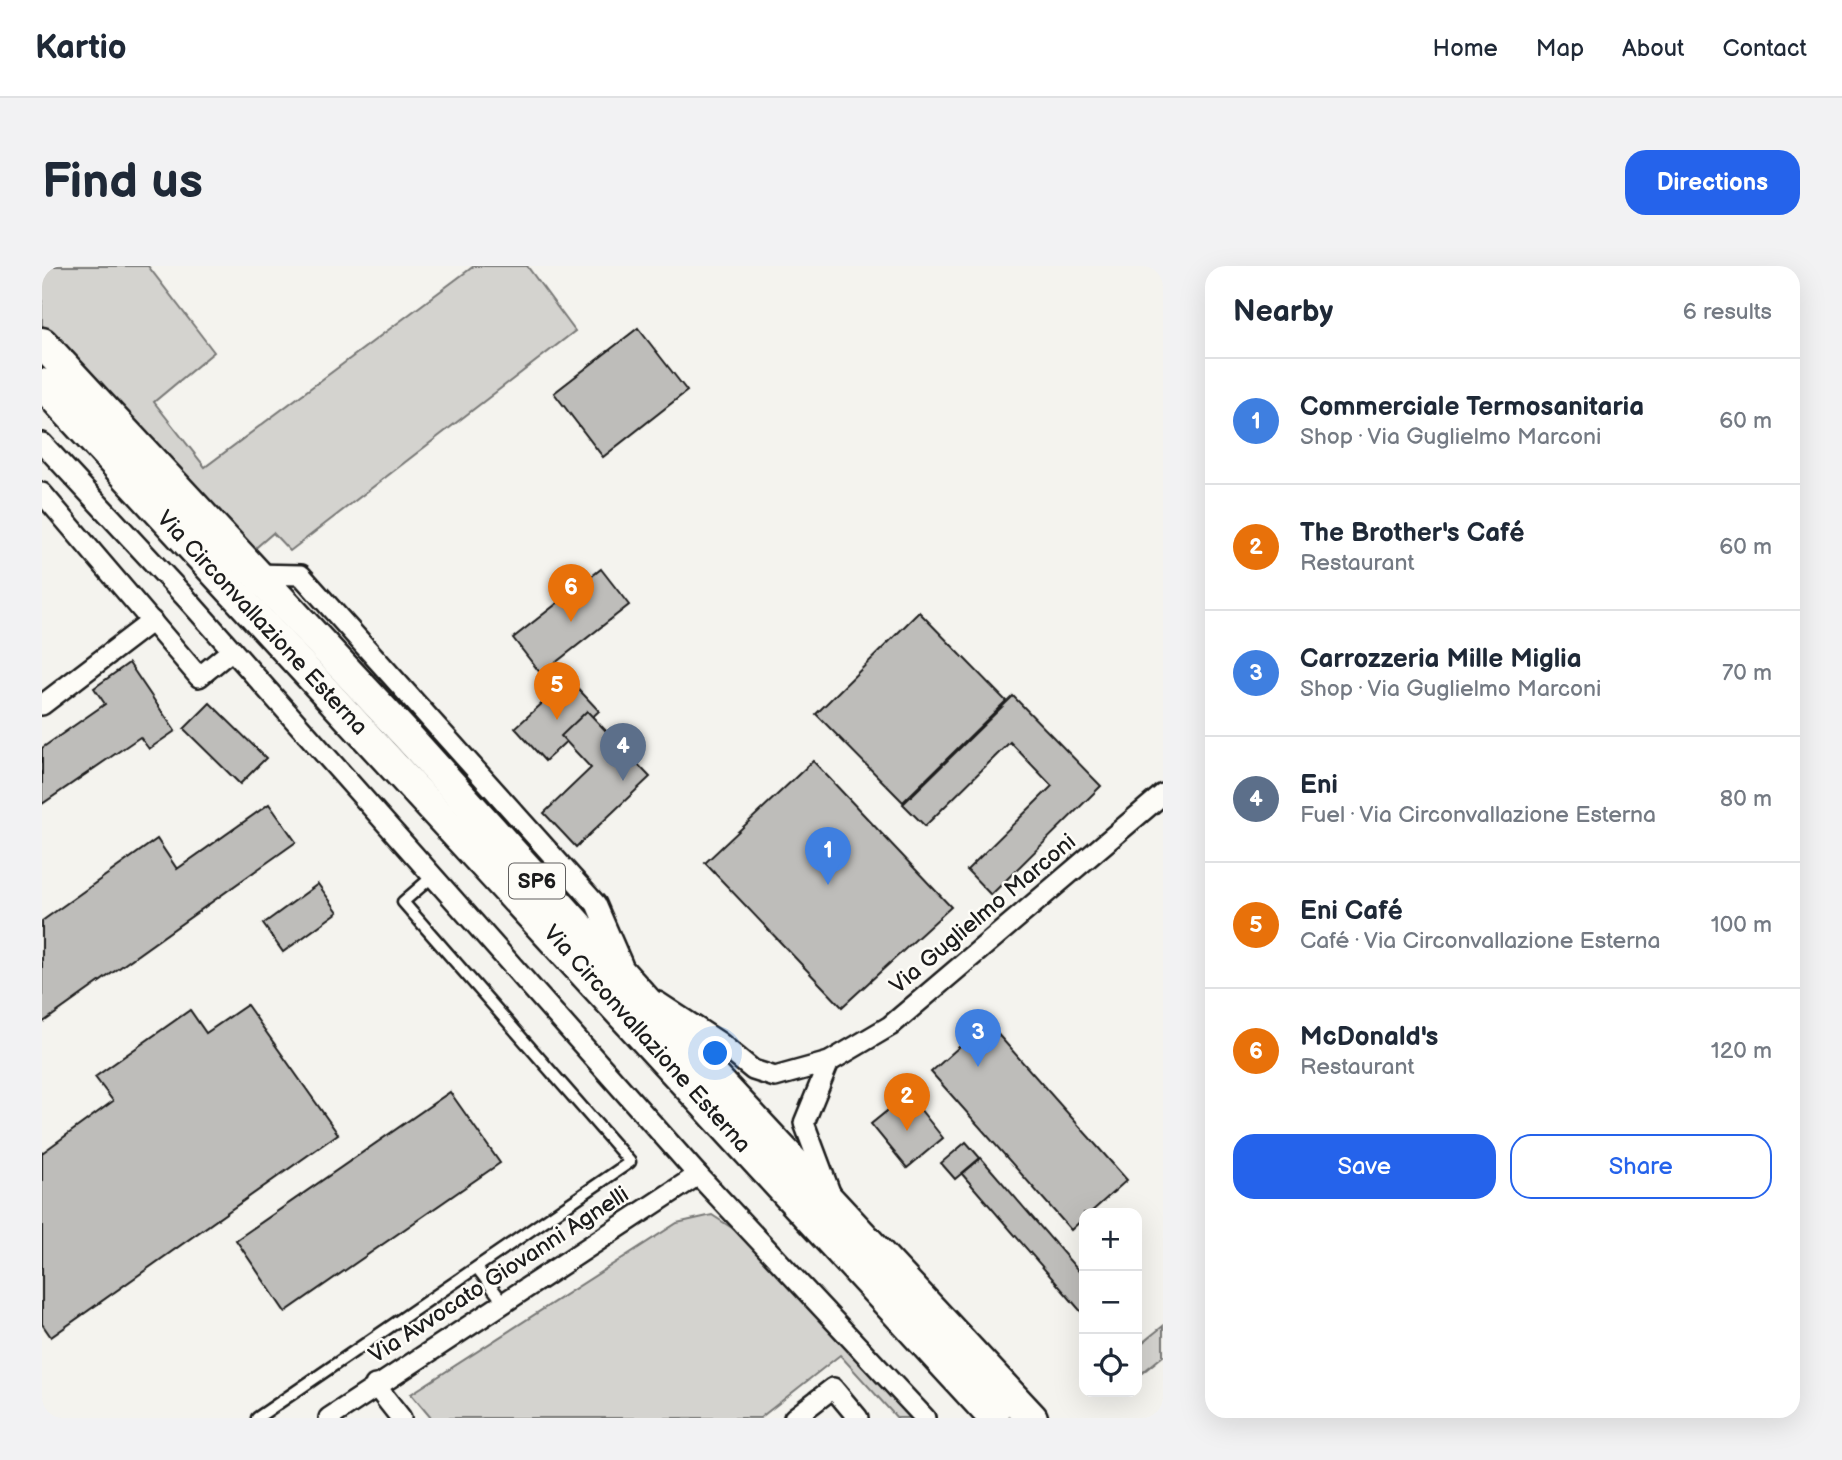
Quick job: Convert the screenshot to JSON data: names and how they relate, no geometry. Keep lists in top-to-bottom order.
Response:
{
  "streets": {
    "main road": ["Via Circonvallazione Esterna", "SP6"],
    "street": ["Via Guglielmo Marconi", "Via Avvocato Giovanni Agnelli"]
  },
  "crossings": [
    ["Via Circonvallazione Esterna", "Via Guglielmo Marconi"],
    ["Via Circonvallazione Esterna", "Via Avvocato Giovanni Agnelli"]
  ],
  "page": {
    "header": "Kartio",
    "nav": [
      "Home",
      "Map",
      "About",
      "Contact"
    ],
    "buttons": [
      "Directions",
      ["Save", "Share"]
    ],
    "title": "Find us",
    "heading": ["Nearby", "6 results"],
    "list": [
      {
        "mark": "1",
        "name": "Commerciale Termosanitaria",
        "note": "Shop · Via Guglielmo Marconi",
        "value": "60 m"
      },
      {
        "mark": "2",
        "name": "The Brother's Café",
        "note": "Restaurant",
        "value": "60 m"
      },
      {
        "mark": "3",
        "name": "Carrozzeria Mille Miglia",
        "note": "Shop · Via Guglielmo Marconi",
        "value": "70 m"
      },
      {
        "mark": "4",
        "name": "Eni",
        "note": "Fuel · Via Circonvallazione Esterna",
        "value": "80 m"
      },
      {
        "mark": "5",
        "name": "Eni Café",
        "note": "Café · Via Circonvallazione Esterna",
        "value": "100 m"
      },
      {
        "mark": "6",
        "name": "McDonald's",
        "note": "Restaurant",
        "value": "120 m"
      }
    ],
    "pins": [
      "6",
      "5",
      "4",
      "1",
      "3",
      "2"
    ],
    "map_buttons": ["+", "−"]
  }
}
